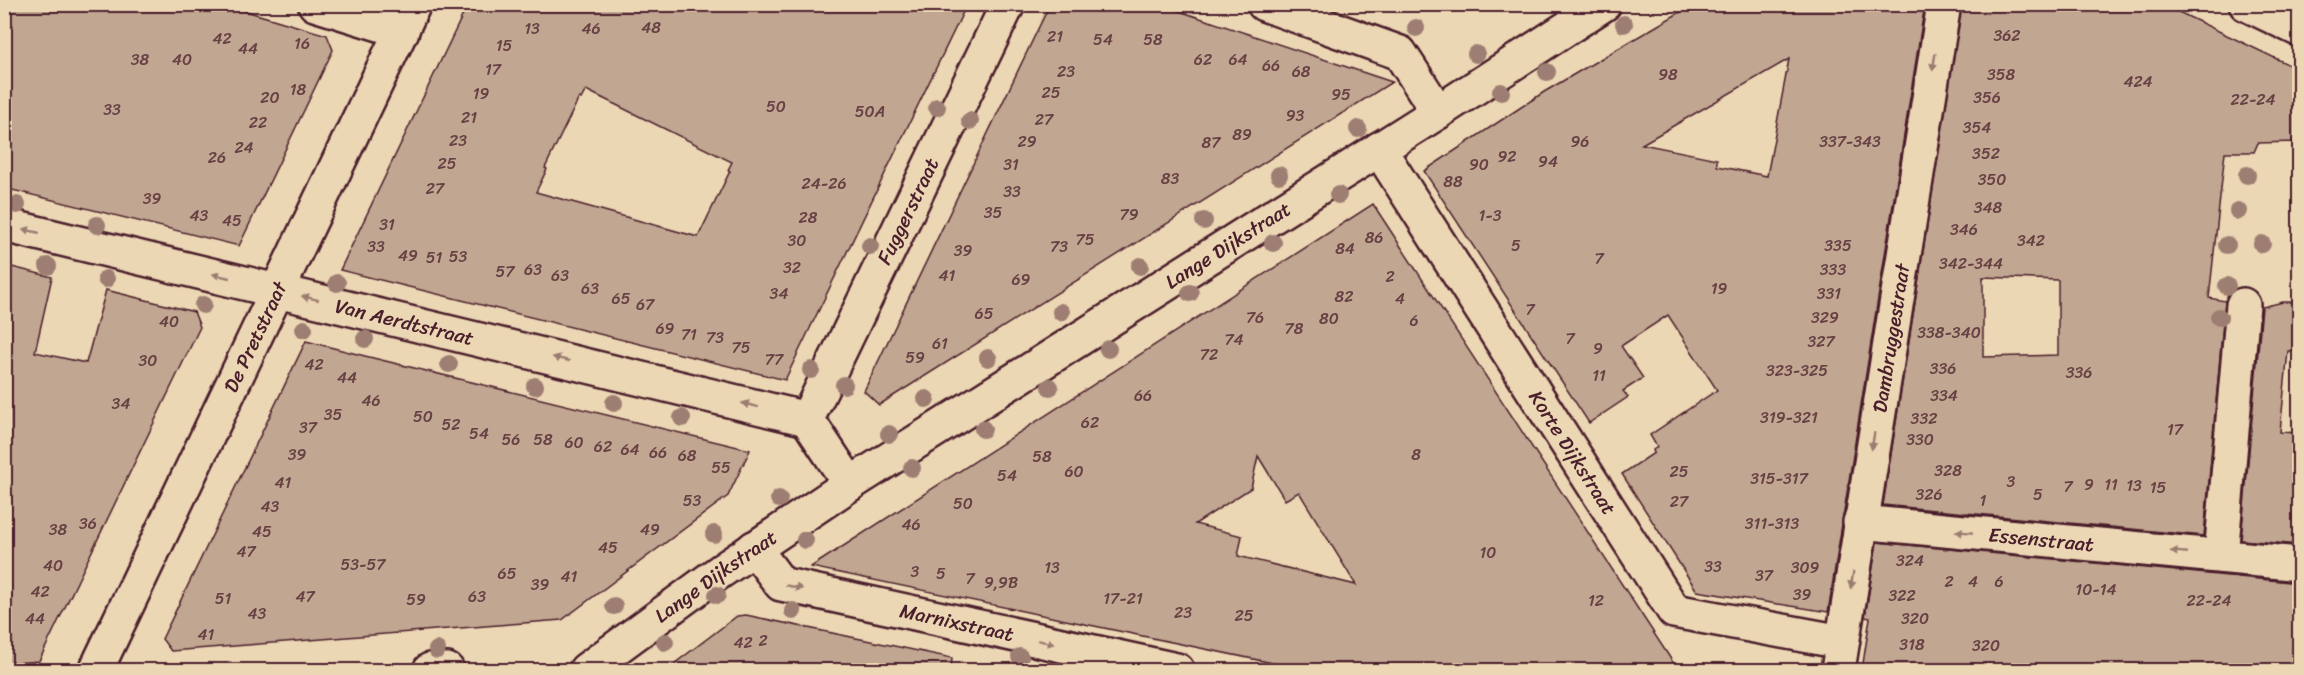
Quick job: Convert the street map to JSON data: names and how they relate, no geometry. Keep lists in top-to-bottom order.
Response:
{
  "streets": {
    "street": [
      "Fuggerstraat",
      "Lange Dijkstraat",
      "Van Aerdtstraat",
      "Dambruggestraat",
      "De Pretstraat",
      "Korte Dijkstraat",
      "Essenstraat",
      "Marnixstraat"
    ]
  },
  "crossings": [
    ["Fuggerstraat", "Van Aerdtstraat"],
    ["Lange Dijkstraat", "Korte Dijkstraat"],
    ["Lange Dijkstraat", "Marnixstraat"],
    ["Van Aerdtstraat", "De Pretstraat"],
    ["Dambruggestraat", "Korte Dijkstraat"],
    ["Dambruggestraat", "Essenstraat"]
  ],
  "one_way": [
    "Van Aerdtstraat",
    "Dambruggestraat",
    "Essenstraat",
    "Marnixstraat"
  ],
  "house_numbers": [
    "48",
    "13",
    "46",
    "362",
    "21",
    "42",
    "54",
    "58",
    "16",
    "15",
    "44",
    "38",
    "40",
    "62",
    "64",
    "66",
    "17",
    "23",
    "68",
    "98",
    "358",
    "424",
    "18",
    "25",
    "19",
    "95",
    "20",
    "356",
    "22-24",
    "50",
    "33",
    "50A",
    "93",
    "21",
    "27",
    "22",
    "354",
    "89",
    "23",
    "29",
    "96",
    "337-343",
    "87",
    "24",
    "352",
    "92",
    "26",
    "94",
    "25",
    "31",
    "90",
    "83",
    "350",
    "88",
    "24-26",
    "27",
    "33",
    "39",
    "348",
    "35",
    "79",
    "43",
    "1-3",
    "28",
    "45",
    "31",
    "346",
    "86",
    "75",
    "30",
    "342",
    "5",
    "335",
    "33",
    "73",
    "84",
    "39",
    "49",
    "53",
    "51",
    "7",
    "342-344",
    "32",
    "63",
    "333",
    "57",
    "63",
    "41",
    "2",
    "69",
    "63",
    "19",
    "34",
    "331",
    "82",
    "65",
    "4",
    "67",
    "7",
    "65",
    "76",
    "329",
    "80",
    "6",
    "40",
    "69",
    "78",
    "338-340",
    "71",
    "73",
    "7",
    "74",
    "327",
    "61",
    "75",
    "9",
    "72",
    "59",
    "77",
    "30",
    "42",
    "336",
    "323-325",
    "336",
    "11",
    "44",
    "66",
    "334",
    "46",
    "34",
    "35",
    "50",
    "319-321",
    "332",
    "62",
    "52",
    "37",
    "17",
    "54",
    "56",
    "58",
    "330",
    "60",
    "62",
    "64",
    "66",
    "39",
    "8",
    "68",
    "58",
    "55",
    "328",
    "60",
    "25",
    "54",
    "315-317",
    "3",
    "41",
    "9",
    "11",
    "13",
    "7",
    "15",
    "326",
    "5",
    "53",
    "1",
    "27",
    "50",
    "43",
    "36",
    "311-313",
    "46",
    "38",
    "49",
    "45",
    "45",
    "47",
    "10",
    "324",
    "53-57",
    "40",
    "33",
    "13",
    "309",
    "3",
    "65",
    "5",
    "37",
    "41",
    "7",
    "2",
    "4",
    "6",
    "9,9B",
    "39",
    "10-14",
    "42",
    "39",
    "322",
    "47",
    "63",
    "51",
    "17-21",
    "59",
    "12",
    "22-24",
    "23",
    "43",
    "25",
    "44",
    "320",
    "41",
    "2",
    "42",
    "318",
    "320"
  ]
}
